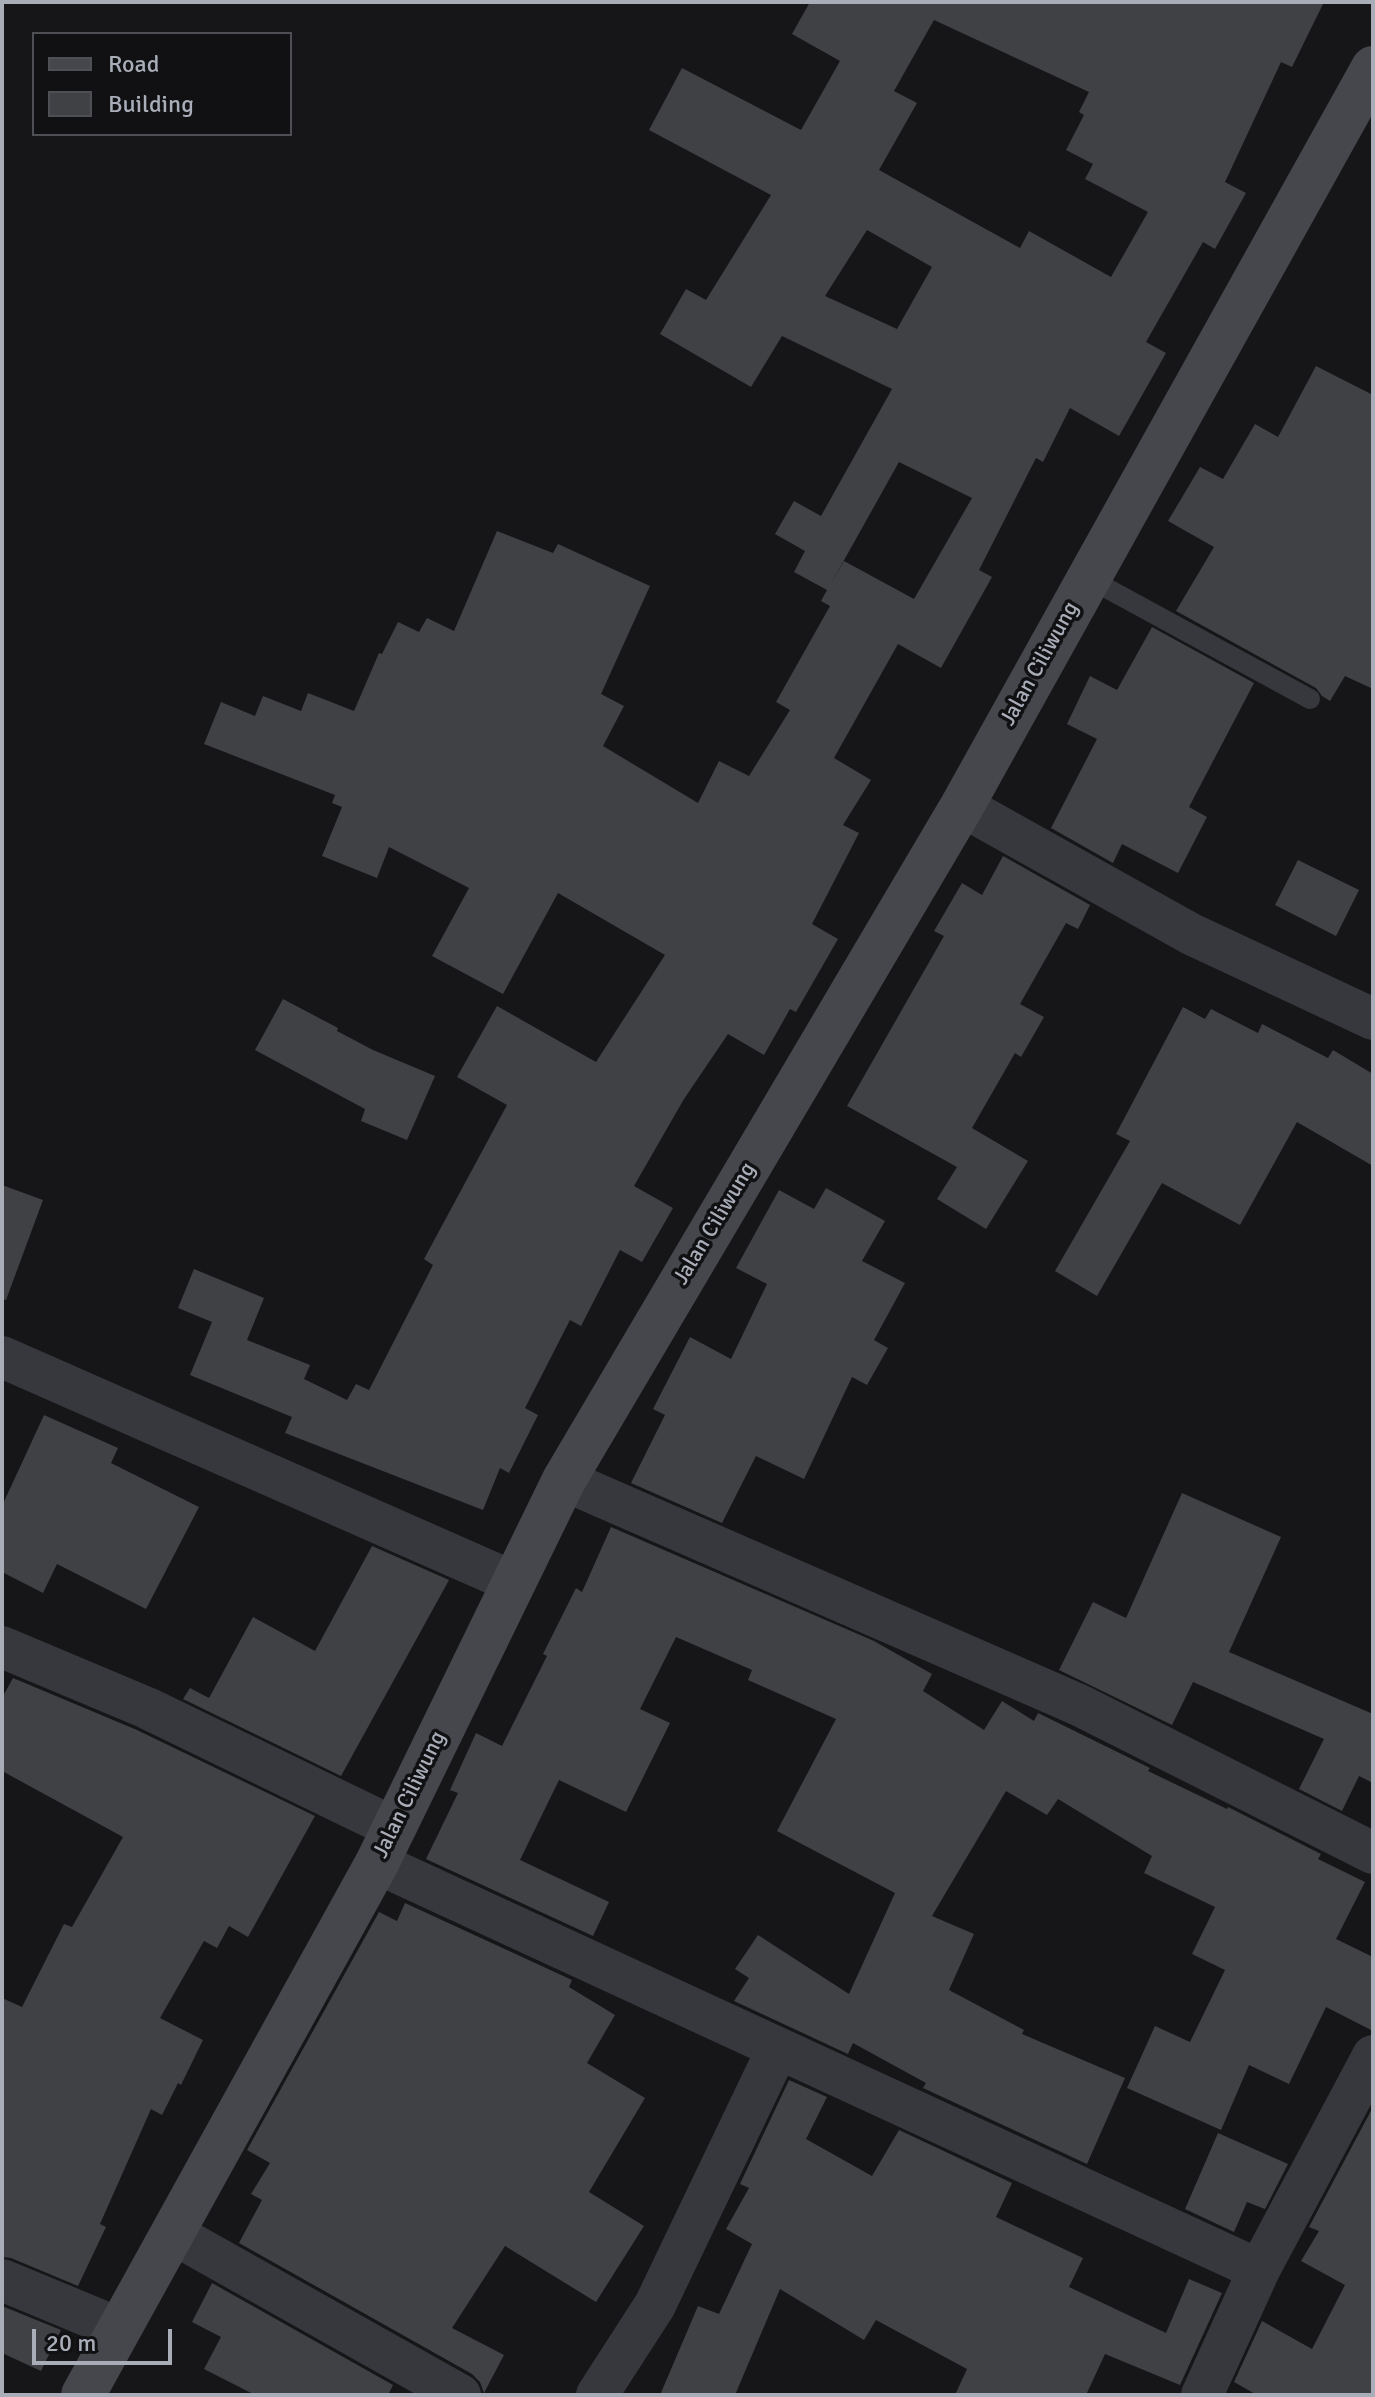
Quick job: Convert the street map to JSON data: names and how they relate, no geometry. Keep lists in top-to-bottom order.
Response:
{
  "streets": {
    "main road": ["Jalan Ciliwung"]
  },
  "legend": ["Road", "Building"],
  "scale_bar": "20 m"
}
